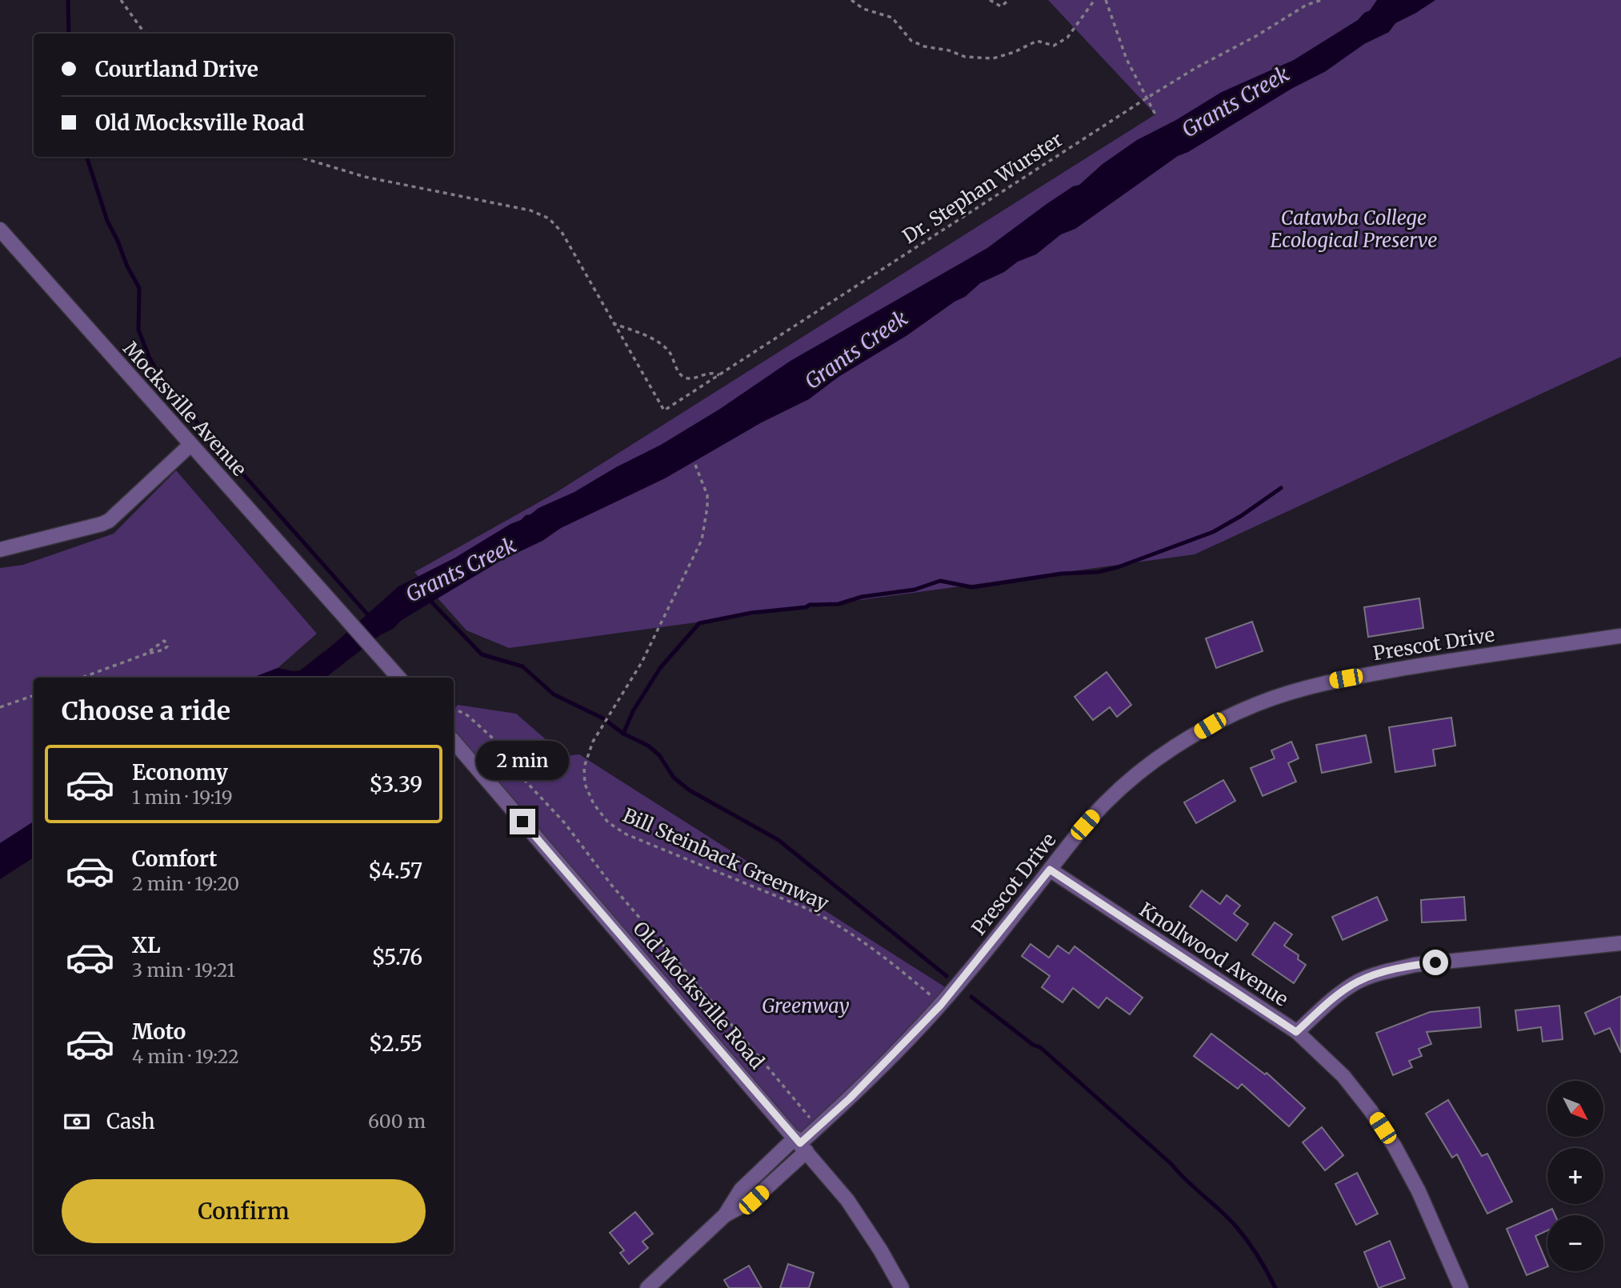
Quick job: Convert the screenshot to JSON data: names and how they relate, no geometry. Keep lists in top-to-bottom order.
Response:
{
  "streets": {
    "street": [
      "Mocksville Avenue",
      "Prescot Drive",
      "Knollwood Avenue",
      "Old Mocksville Road"
    ],
    "path": ["Dr. Stephan Wurster", "Bill Steinback Greenway"]
  },
  "crossings": [
    ["Prescot Drive", "Knollwood Avenue"],
    ["Prescot Drive", "Old Mocksville Road"]
  ],
  "water": ["Grants Creek"],
  "parks": ["Catawba College Ecological Preserve", "Greenway"],
  "north": "bottom right",
  "page": {
    "banner": ["Courtland Drive", "Old Mocksville Road"],
    "heading": "Choose a ride",
    "bubble": "2 min",
    "list": [
      {
        "name": "Economy",
        "note": "1 min · 19:19",
        "value": "$3.39"
      },
      {
        "name": "Comfort",
        "note": "2 min · 19:20",
        "value": "$4.57"
      },
      {
        "name": "XL",
        "note": "3 min · 19:21",
        "value": "$5.76"
      },
      {
        "name": "Moto",
        "note": "4 min · 19:22",
        "value": "$2.55"
      }
    ],
    "map_buttons": ["+", "−"],
    "pay": ["Cash", "600 m"],
    "buttons": "Confirm"
  }
}
